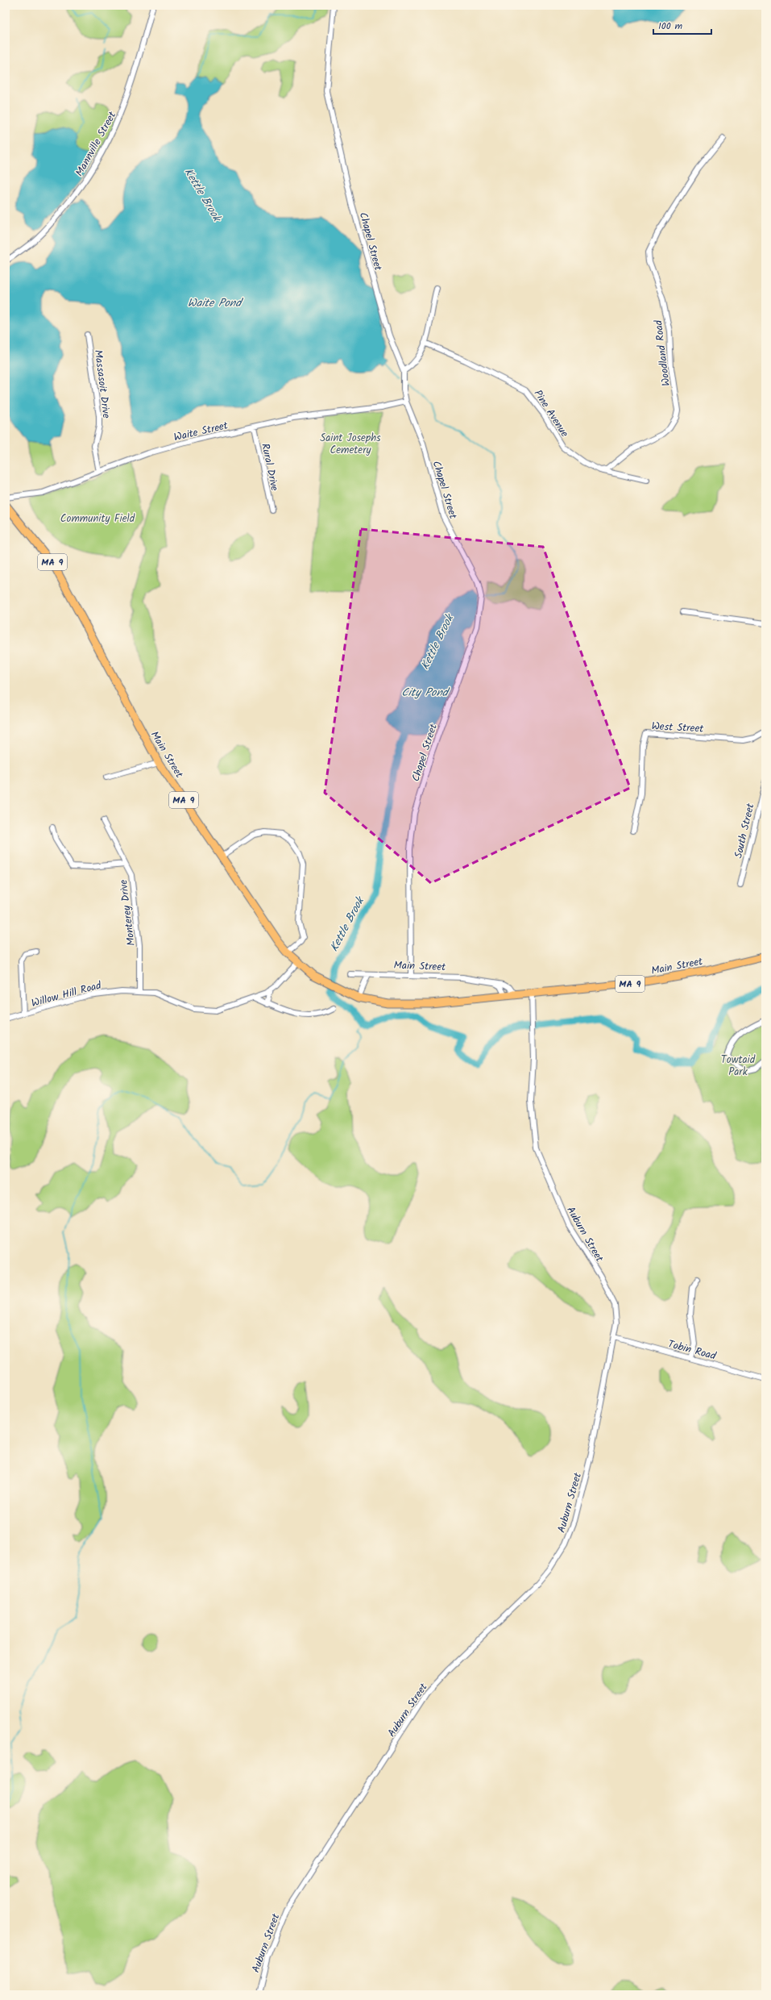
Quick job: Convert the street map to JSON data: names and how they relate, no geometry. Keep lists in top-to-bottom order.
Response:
{
  "streets": {
    "highway": ["MA 9", "Main Street"],
    "street": [
      "Mannville Street",
      "Chapel Street",
      "Woodland Road",
      "Massasoit Drive",
      "Pine Avenue",
      "Waite Street",
      "Rural Drive",
      "West Street",
      "South Street",
      "Monterey Drive",
      "Willow Hill Road",
      "Auburn Street",
      "Tobin Road"
    ]
  },
  "crossings": [
    ["Chapel Street", "Waite Street"],
    ["Chapel Street", "Main Street"],
    ["Woodland Road", "Pine Avenue"],
    ["Massasoit Drive", "Waite Street"],
    ["Waite Street", "Rural Drive"],
    ["Main Street", "Auburn Street"],
    ["Monterey Drive", "Willow Hill Road"],
    ["Auburn Street", "Tobin Road"]
  ],
  "water": ["Kettle Brook", "Waite Pond", "City Pond"],
  "parks": ["Saint Josephs Cemetery", "Community Field", "Towtaid Park"],
  "scale_bar": "100 m"
}
